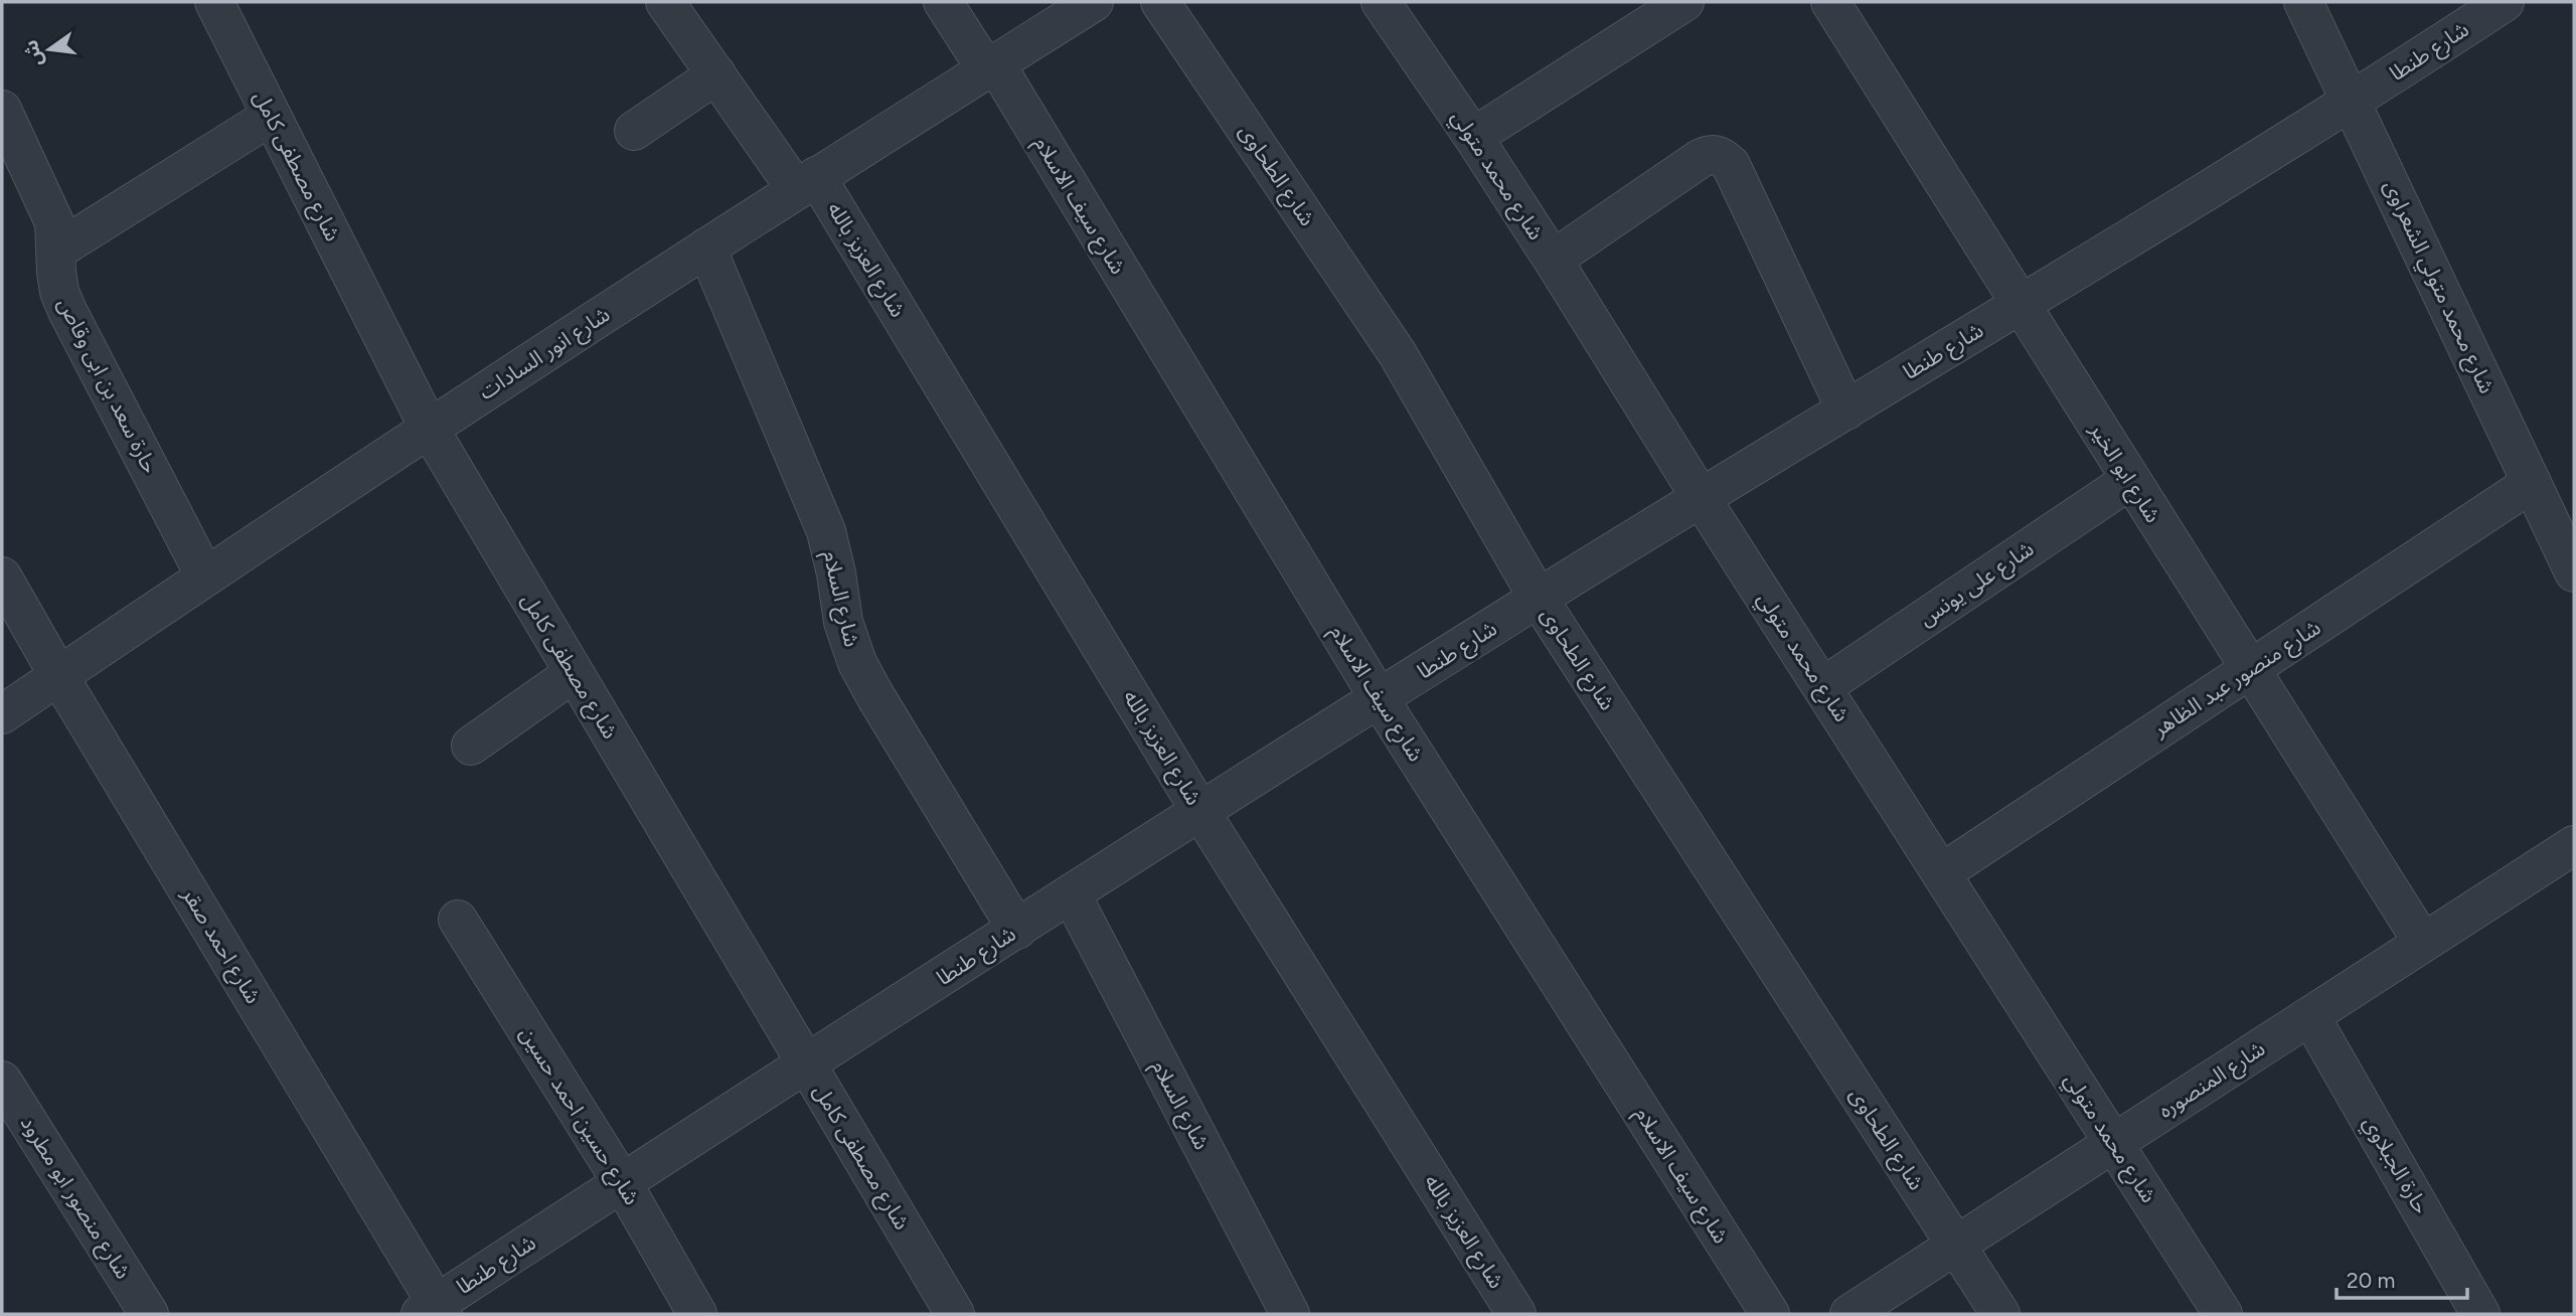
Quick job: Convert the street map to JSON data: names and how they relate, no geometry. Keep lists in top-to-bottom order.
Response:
{
  "streets": {
    "street": [
      "شارع طنطا",
      "شارع مصطفى كامل",
      "شارع الطحاوى",
      "شارع محمد متولي",
      "شارع سيف الاسلام",
      "شارع العزيز بالله",
      "شارع محمد متولي الشعراوى",
      "شارع انور السادات",
      "حارة سعد بن ابى وقاص",
      "شارع ابو الخير",
      "شارع على يونس",
      "شارع السلام",
      "شارع منصور عبد الظاهر",
      "شارع احمد صقر",
      "شارع المنصوره",
      "شارع حسين احمد حسين",
      "حارة الجبلاوي",
      "شارع منصور ابو مطرود"
    ]
  },
  "crossings": [
    ["شارع طنطا", "شارع مصطفى كامل"],
    ["شارع طنطا", "شارع الطحاوى"],
    ["شارع طنطا", "شارع محمد متولي"],
    ["شارع طنطا", "شارع سيف الاسلام"],
    ["شارع طنطا", "شارع العزيز بالله"],
    ["شارع طنطا", "شارع محمد متولي الشعراوى"],
    ["شارع طنطا", "شارع ابو الخير"],
    ["شارع طنطا", "شارع السلام"],
    ["شارع طنطا", "شارع احمد صقر"],
    ["شارع طنطا", "شارع حسين احمد حسين"],
    ["شارع مصطفى كامل", "شارع انور السادات"],
    ["شارع الطحاوى", "شارع المنصوره"],
    ["شارع محمد متولي", "شارع على يونس"],
    ["شارع محمد متولي", "شارع منصور عبد الظاهر"],
    ["شارع محمد متولي", "شارع المنصوره"],
    ["شارع سيف الاسلام", "شارع انور السادات"],
    ["شارع العزيز بالله", "شارع انور السادات"],
    ["شارع محمد متولي الشعراوى", "شارع منصور عبد الظاهر"],
    ["شارع انور السادات", "حارة سعد بن ابى وقاص"],
    ["شارع انور السادات", "شارع السلام"],
    ["شارع انور السادات", "شارع احمد صقر"],
    ["شارع ابو الخير", "شارع على يونس"],
    ["شارع ابو الخير", "شارع منصور عبد الظاهر"],
    ["شارع ابو الخير", "شارع المنصوره"],
    ["شارع المنصوره", "حارة الجبلاوي"]
  ],
  "scale_bar": "20 m",
  "north": "left"
}
